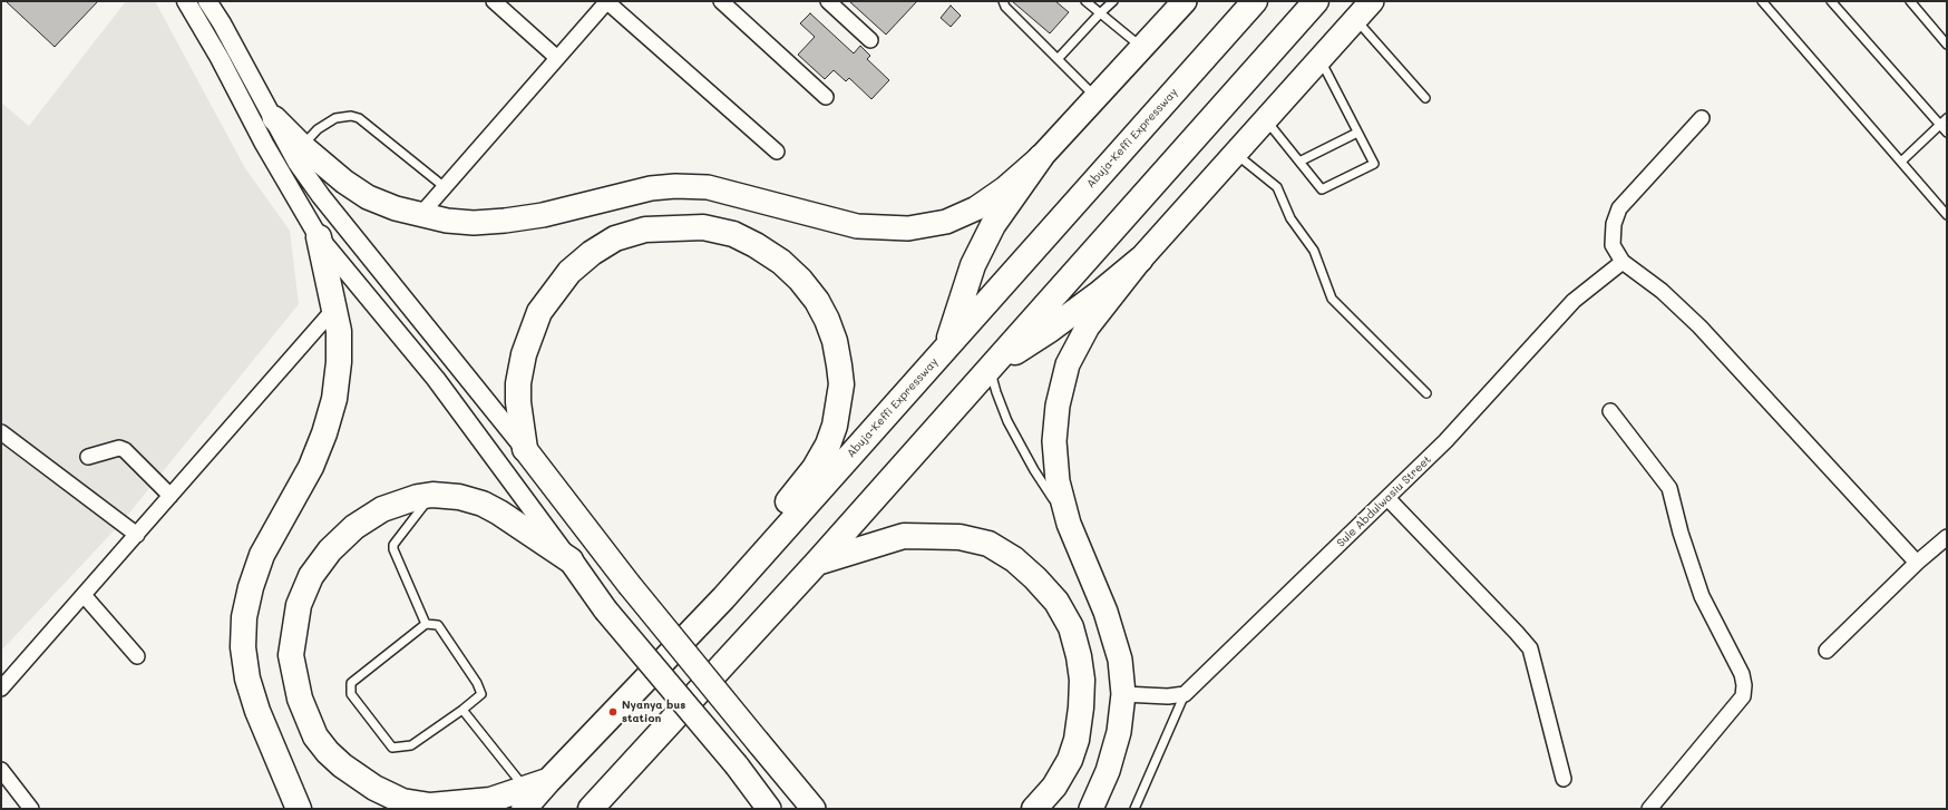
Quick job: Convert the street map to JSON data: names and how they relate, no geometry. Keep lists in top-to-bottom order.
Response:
{
  "streets": {
    "highway": ["Abuja-Keffi Expressway"],
    "street": ["Sule Abdulwasiu Street"]
  },
  "places": ["Nyanya bus station"]
}
